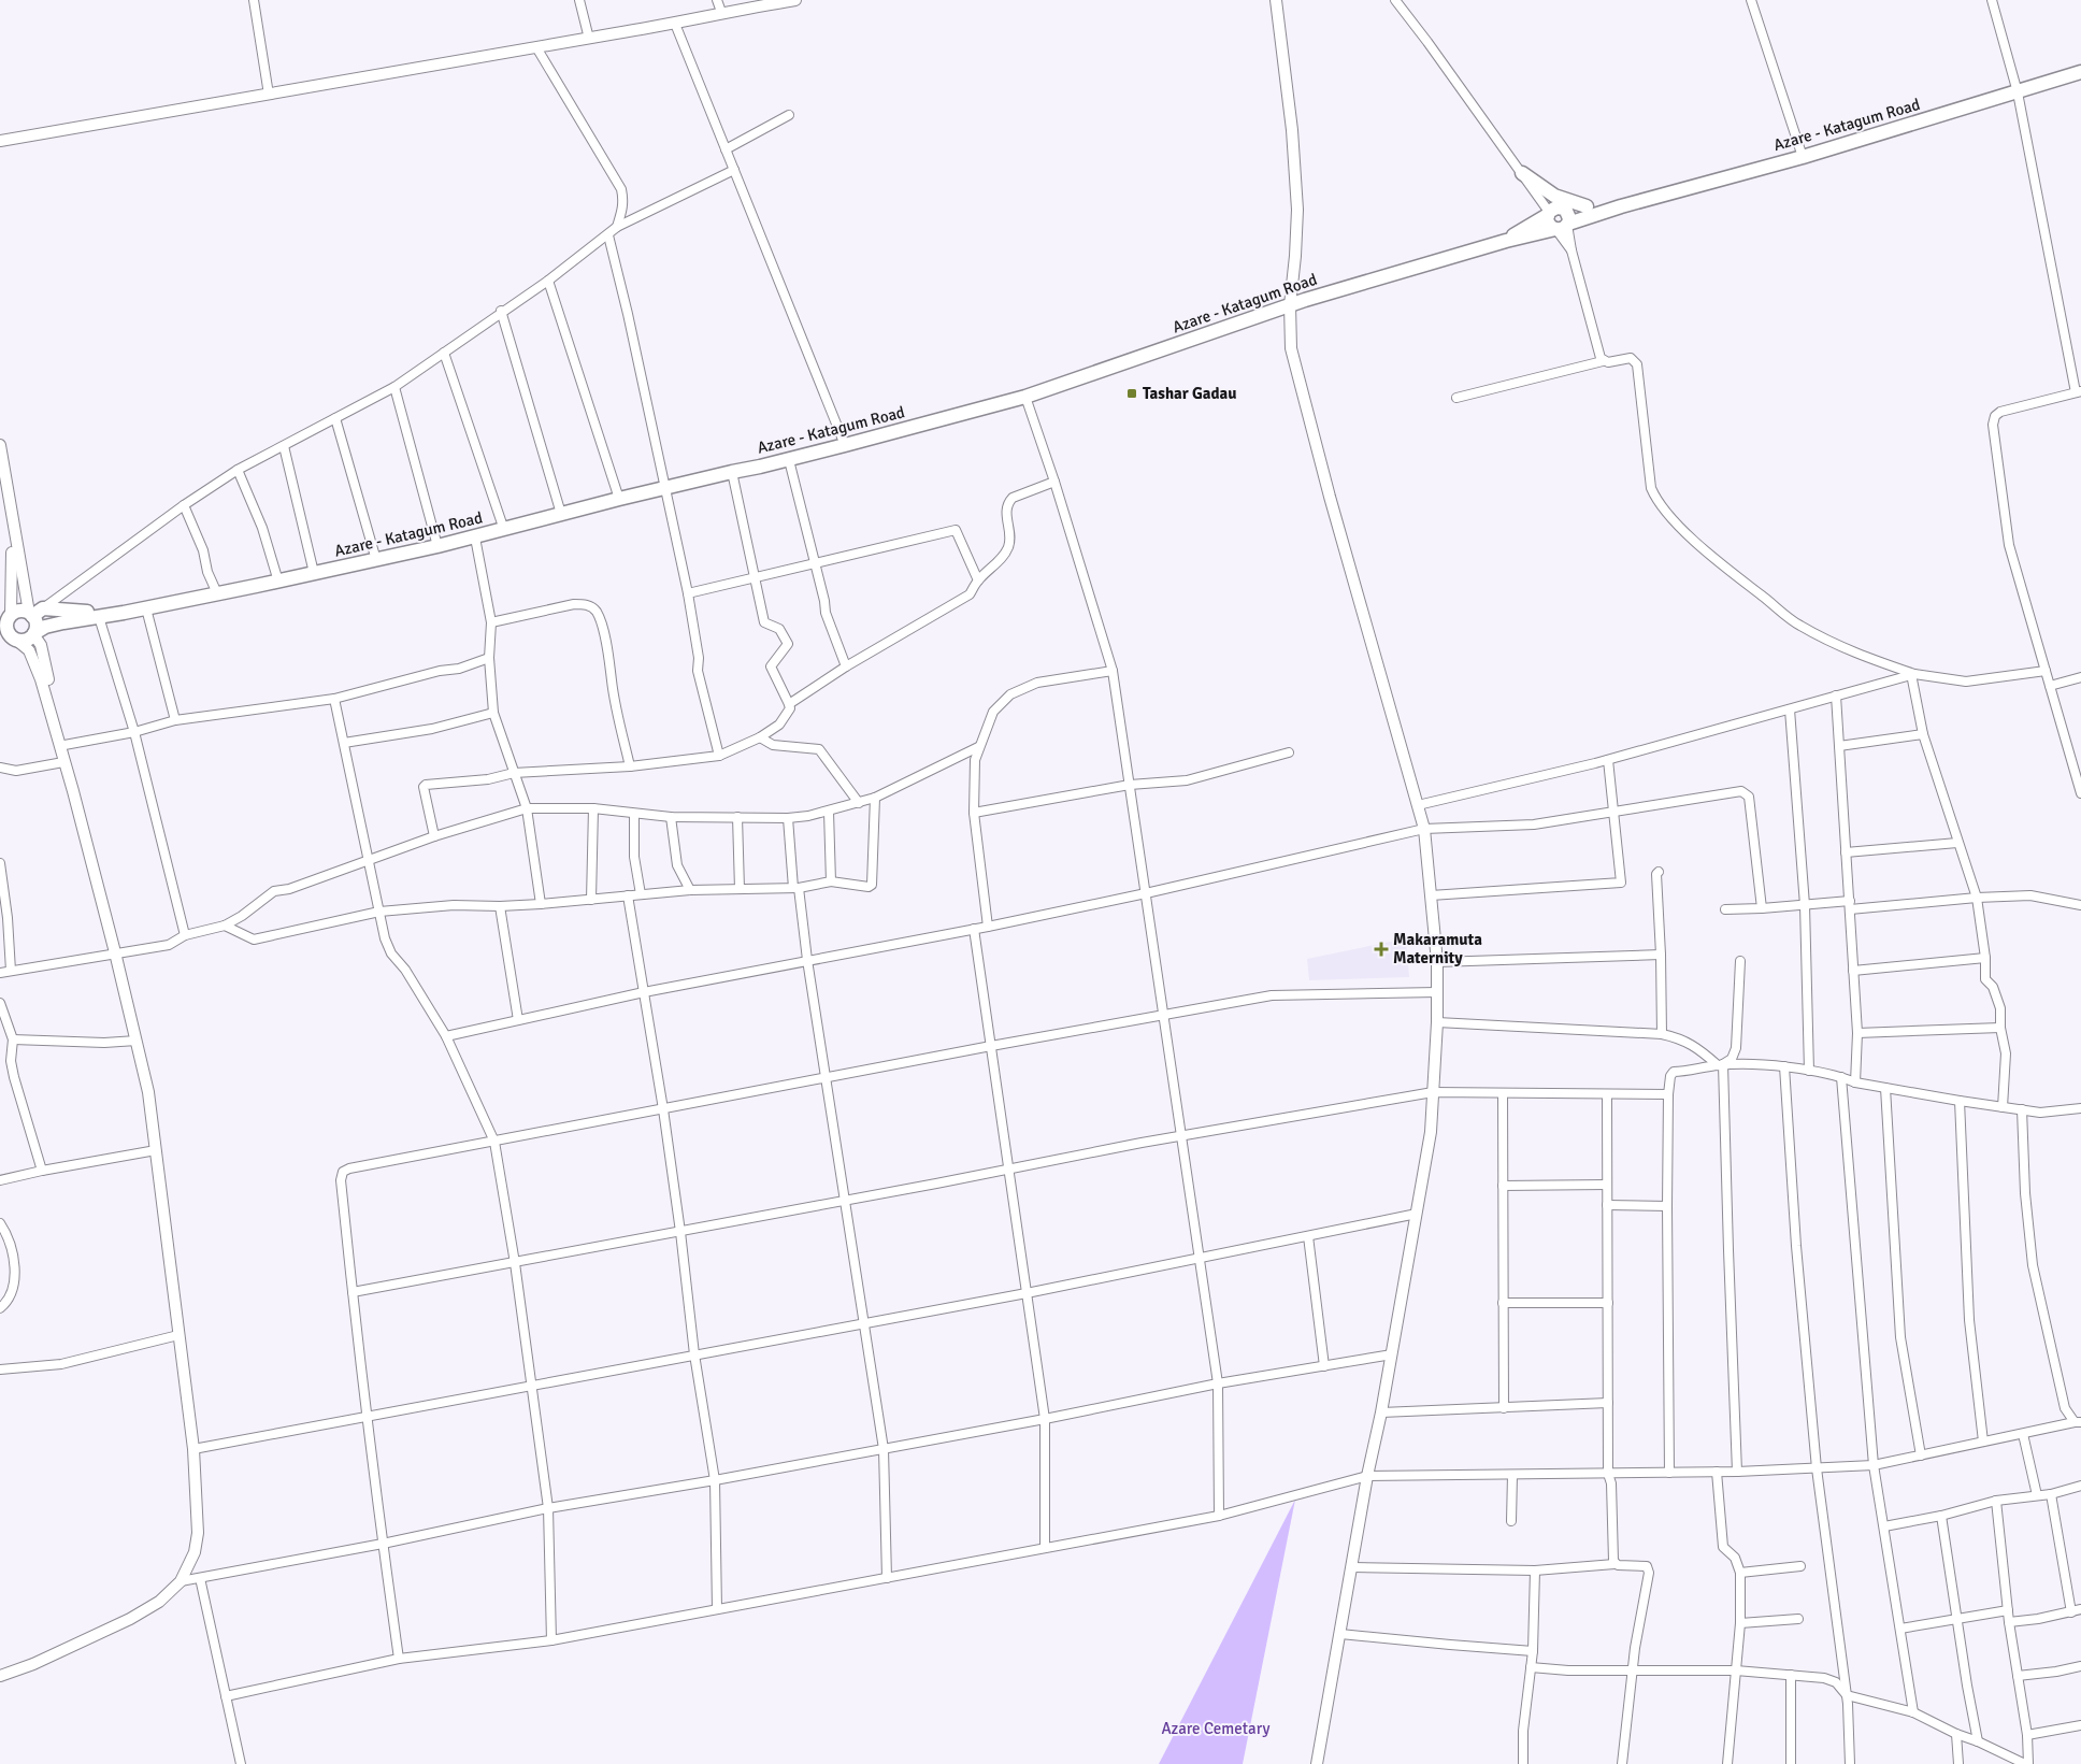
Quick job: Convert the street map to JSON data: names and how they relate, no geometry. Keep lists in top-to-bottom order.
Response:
{
  "streets": {
    "main road": ["Azare - Katagum Road"]
  },
  "parks": ["Azare Cemetary"],
  "places": {
    "transit": ["Tashar Gadau"],
    "health": ["Makaramuta Maternity"]
  }
}
